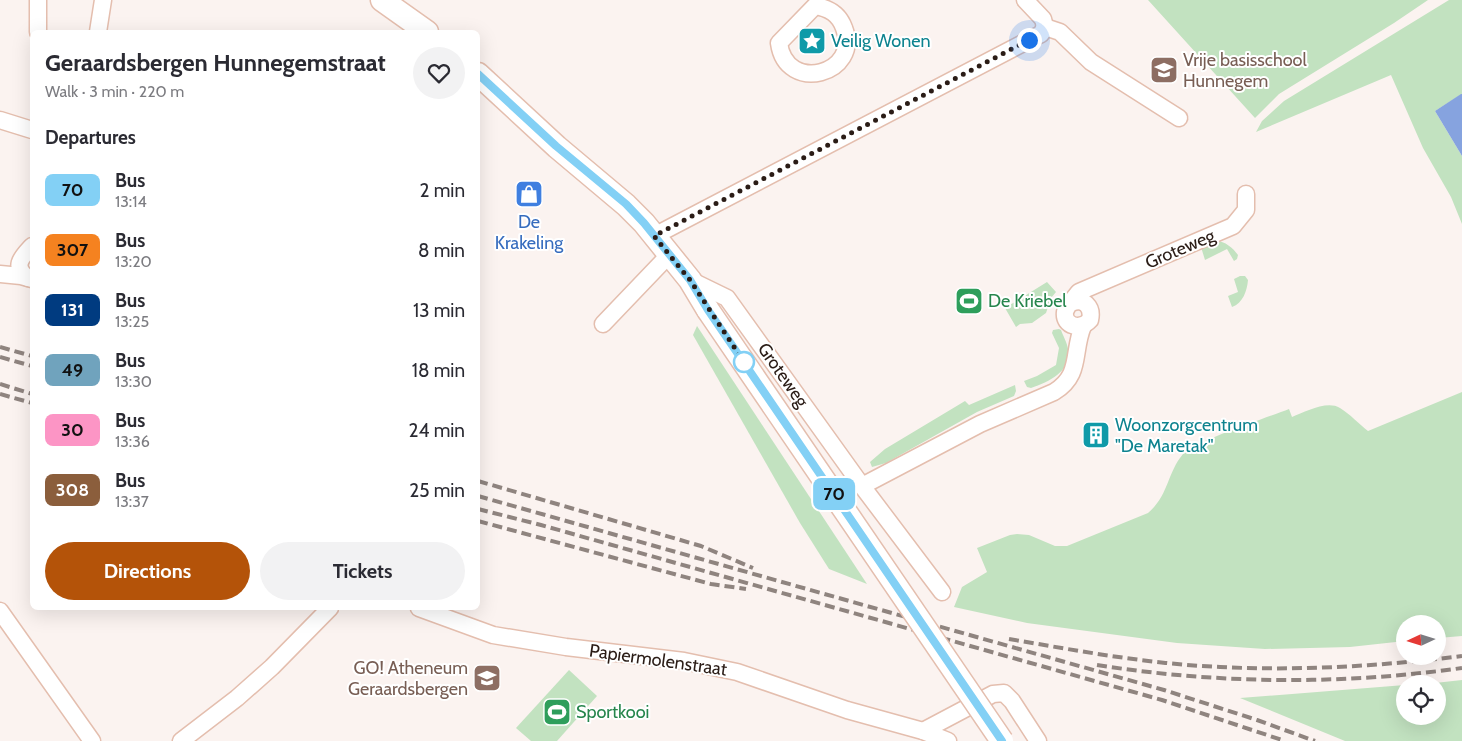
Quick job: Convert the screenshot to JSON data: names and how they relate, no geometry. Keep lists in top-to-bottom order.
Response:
{
  "streets": {
    "main road": ["Groteweg"],
    "street": ["Papiermolenstraat"]
  },
  "places": {
    "place": ["Veilig Wonen"],
    "school or university": ["Vrije basisschool Hunnegem", "GO! Atheneum Geraardsbergen"],
    "shop": ["De Krakeling"],
    "sports": ["De Kriebel", "Sportkooi"],
    "building": ["Woonzorgcentrum \"De Maretak\""]
  },
  "lines": ["bus line 70"],
  "north": "left",
  "page": {
    "on_map": "70",
    "heading": [
      ["Geraardsbergen Hunnegemstraat", "Walk · 3 min · 220 m"],
      "Departures"
    ],
    "list": [
      {
        "mark": "70",
        "name": "Bus",
        "note": "13:14",
        "value": "2 min"
      },
      {
        "mark": "307",
        "name": "Bus",
        "note": "13:20",
        "value": "8 min"
      },
      {
        "mark": "131",
        "name": "Bus",
        "note": "13:25",
        "value": "13 min"
      },
      {
        "mark": "49",
        "name": "Bus",
        "note": "13:30",
        "value": "18 min"
      },
      {
        "mark": "30",
        "name": "Bus",
        "note": "13:36",
        "value": "24 min"
      },
      {
        "mark": "308",
        "name": "Bus",
        "note": "13:37",
        "value": "25 min"
      }
    ],
    "buttons": ["Directions", "Tickets"]
  }
}
